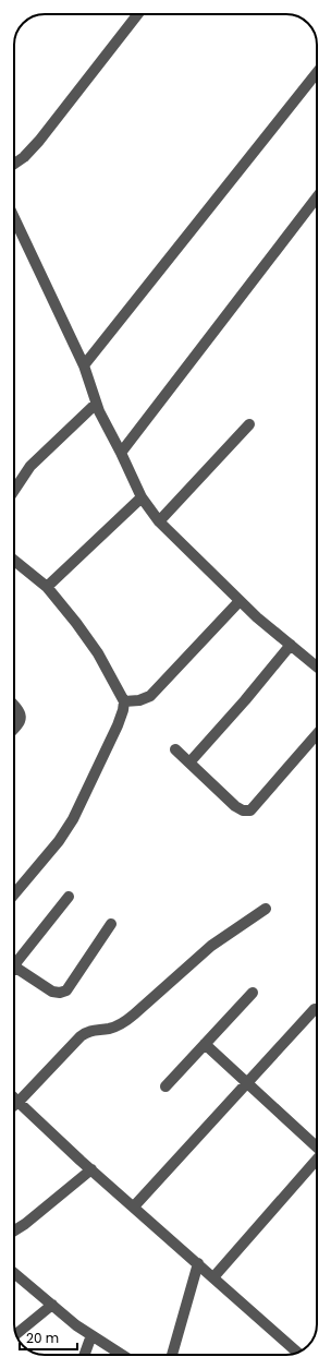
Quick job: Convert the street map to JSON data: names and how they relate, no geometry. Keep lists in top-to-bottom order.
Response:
{
  "scale_bar": "20 m"
}
